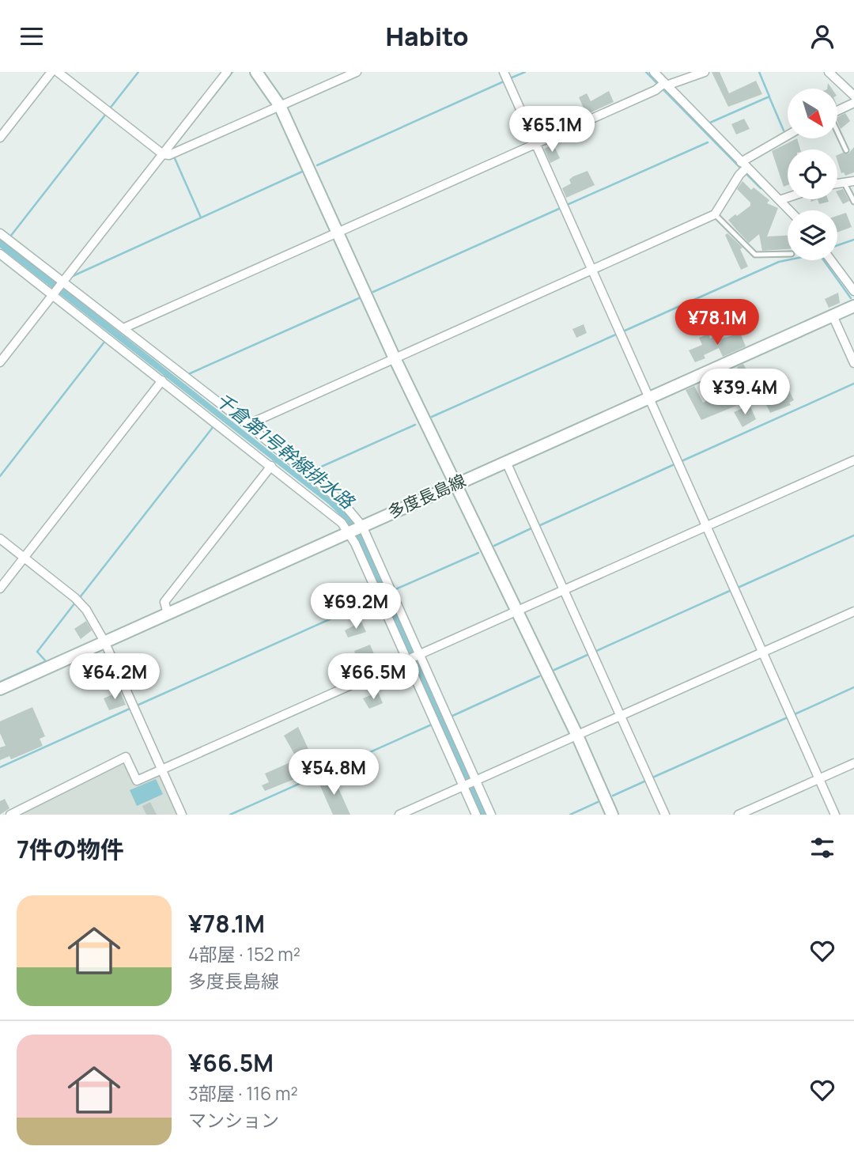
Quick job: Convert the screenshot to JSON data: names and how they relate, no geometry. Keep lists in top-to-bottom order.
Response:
{
  "streets": {
    "main road": ["多度長島線"]
  },
  "water": ["千倉第1号幹線排水路"],
  "north": "bottom right",
  "page": {
    "header": "Habito",
    "price": [
      "¥65.1M",
      "¥78.1M",
      "¥39.4M",
      "¥69.2M",
      "¥64.2M",
      "¥66.5M",
      "¥54.8M"
    ],
    "heading": "7件の物件",
    "list": [
      {
        "name": "¥78.1M",
        "note": "4部屋 · 152 m² · 多度長島線"
      },
      {
        "name": "¥66.5M",
        "note": "3部屋 · 116 m² · マンション"
      }
    ]
  }
}
